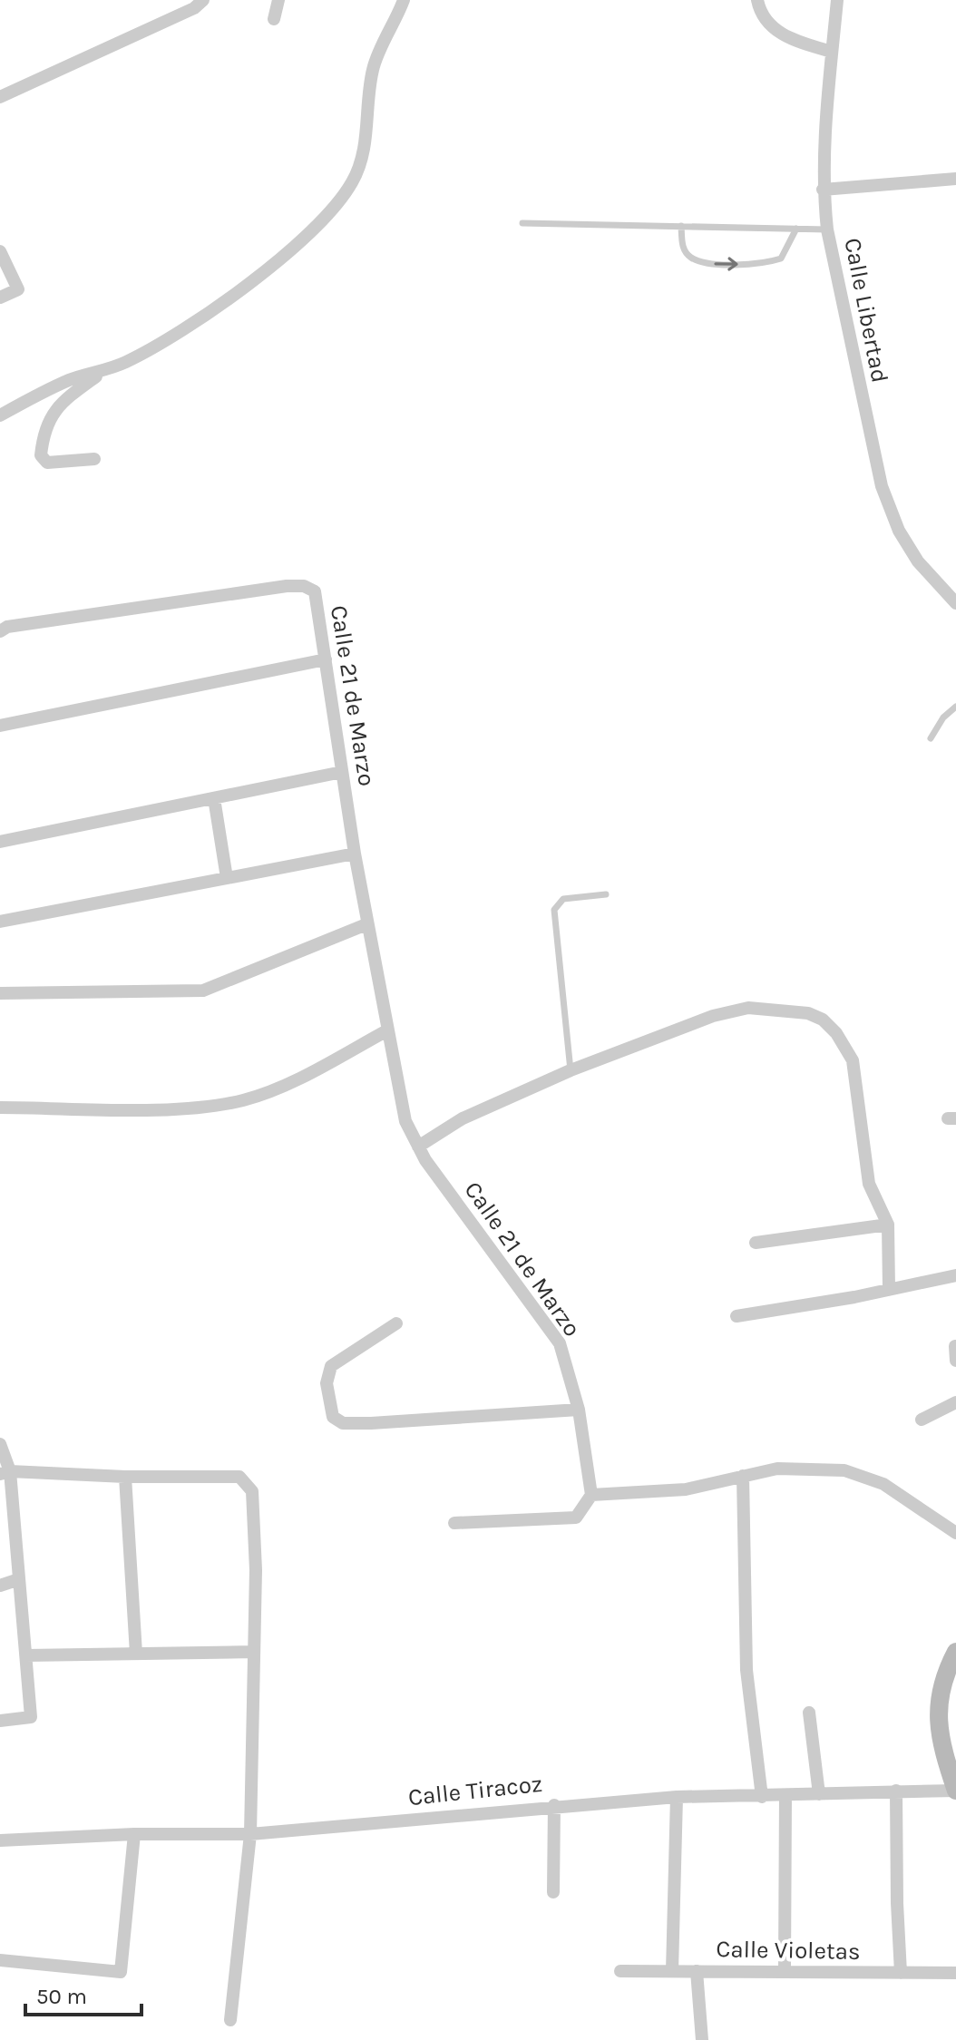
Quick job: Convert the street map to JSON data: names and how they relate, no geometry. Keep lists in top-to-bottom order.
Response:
{
  "streets": {
    "street": [
      "Calle Libertad",
      "Calle 21 de Marzo",
      "Calle Tiracoz",
      "Calle Violetas"
    ]
  },
  "scale_bar": "50 m"
}
